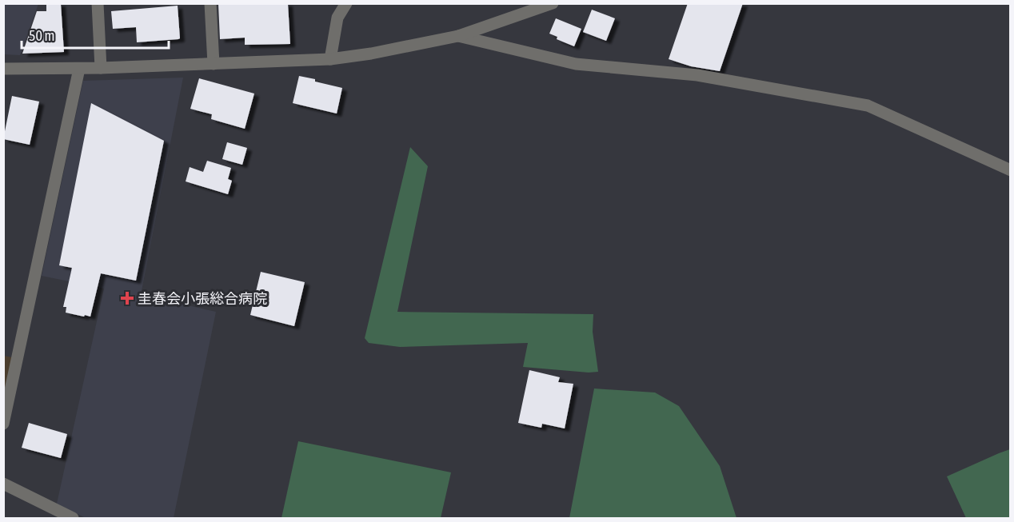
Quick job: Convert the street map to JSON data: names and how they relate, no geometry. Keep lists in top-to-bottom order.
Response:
{
  "places": {
    "health": ["圭春会小張総合病院"]
  },
  "scale_bar": "50 m"
}
